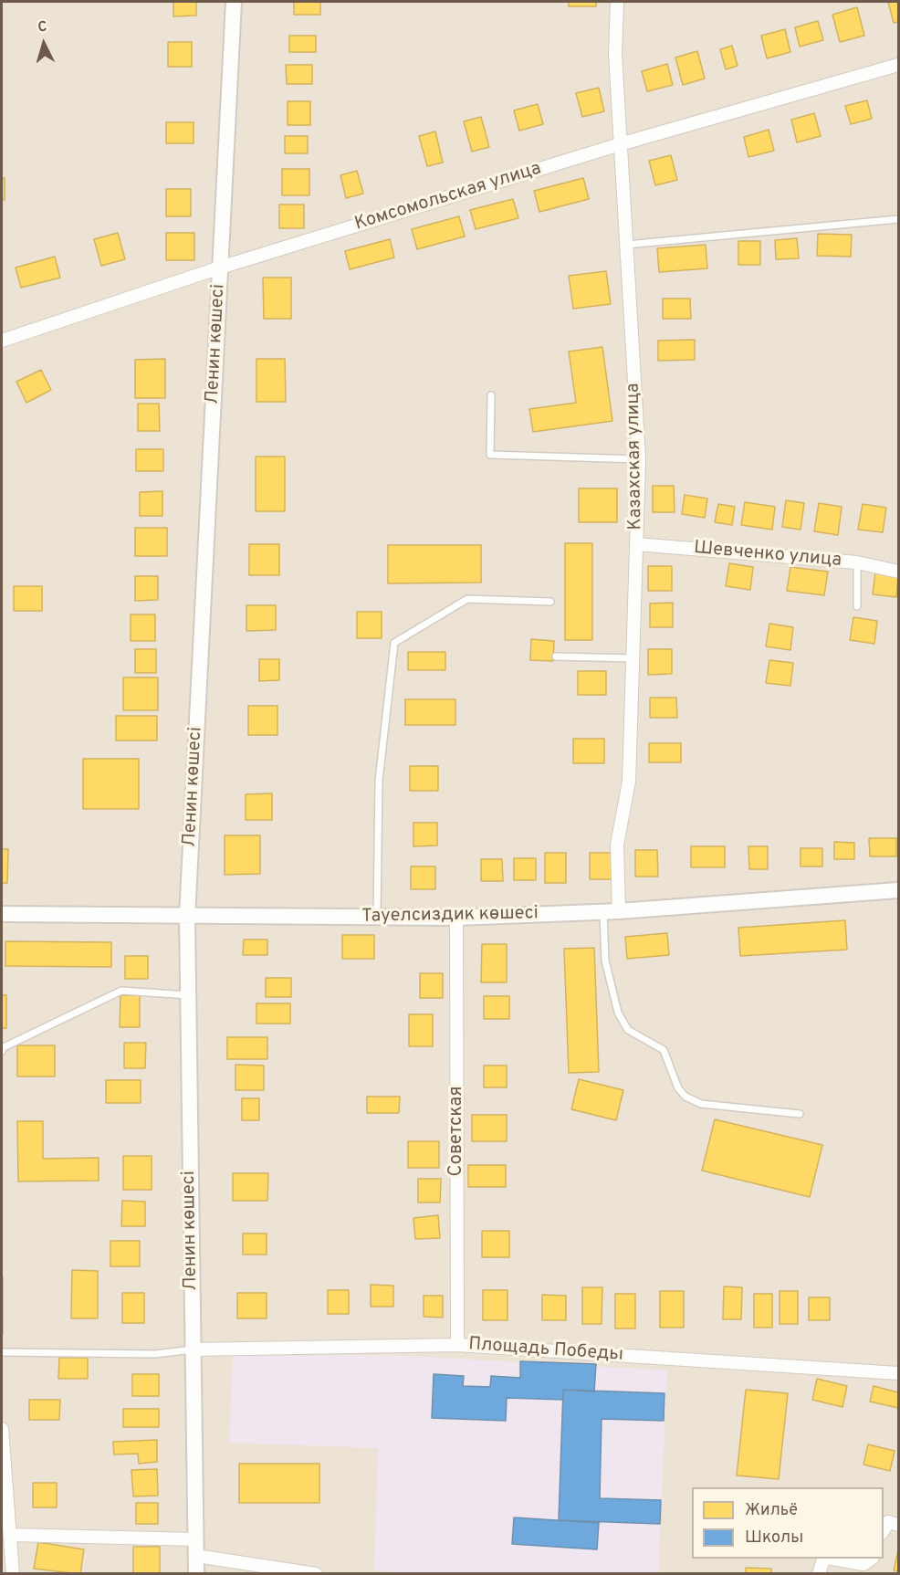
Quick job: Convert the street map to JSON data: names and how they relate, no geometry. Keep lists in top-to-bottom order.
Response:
{
  "streets": {
    "street": [
      "Комсомольская улица",
      "Ленин көшесі",
      "Казахская улица",
      "Шевченко улица",
      "Тауелсиздик көшесі",
      "Советская",
      "Площадь Победы"
    ]
  },
  "crossings": [
    ["Комсомольская улица", "Ленин көшесі"],
    ["Комсомольская улица", "Казахская улица"],
    ["Ленин көшесі", "Тауелсиздик көшесі"],
    ["Ленин көшесі", "Площадь Победы"],
    ["Казахская улица", "Шевченко улица"],
    ["Казахская улица", "Тауелсиздик көшесі"],
    ["Тауелсиздик көшесі", "Советская"],
    ["Советская", "Площадь Победы"]
  ],
  "legend": ["Жильё", "Школы"],
  "north": "top"
}
